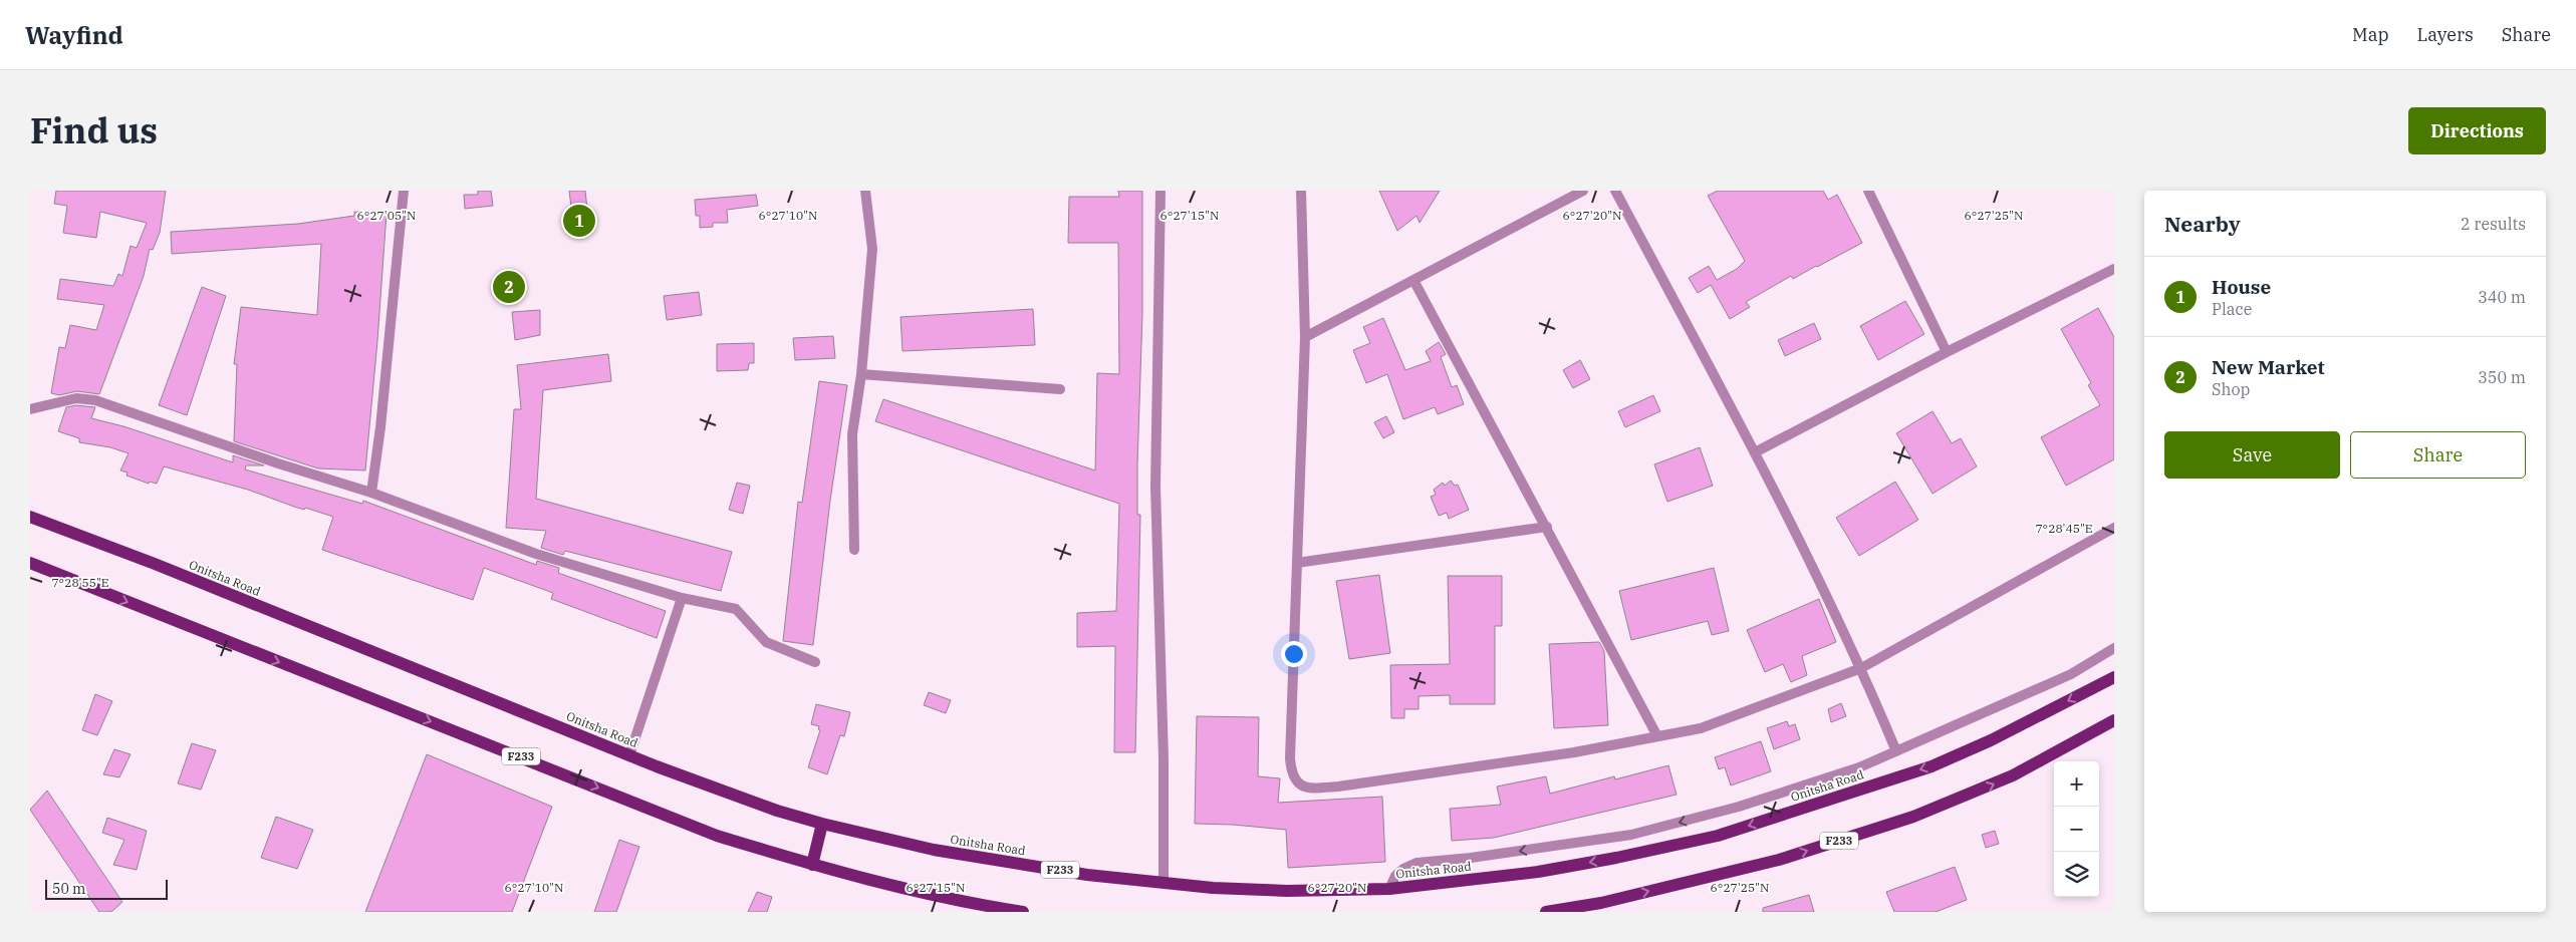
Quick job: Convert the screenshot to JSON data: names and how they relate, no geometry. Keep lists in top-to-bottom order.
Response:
{
  "streets": {
    "main road": ["Onitsha Road", "F233"]
  },
  "scale_bar": "50 m",
  "page": {
    "header": "Wayfind",
    "nav": ["Map", "Layers", "Share"],
    "title": "Find us",
    "buttons": [
      "Directions",
      ["Save", "Share"]
    ],
    "heading": ["Nearby", "2 results"],
    "pins": ["1", "2"],
    "list": [
      {
        "mark": "1",
        "name": "House",
        "note": "Place",
        "value": "340 m"
      },
      {
        "mark": "2",
        "name": "New Market",
        "note": "Shop",
        "value": "350 m"
      }
    ],
    "map_buttons": ["+", "−"],
    "scale": "50 m"
  },
  "coordinates": [
    "6°27'05\"N",
    "6°27'10\"N",
    "6°27'15\"N",
    "6°27'20\"N",
    "6°27'25\"N",
    "7°28'45\"E",
    "7°28'55\"E"
  ]
}
